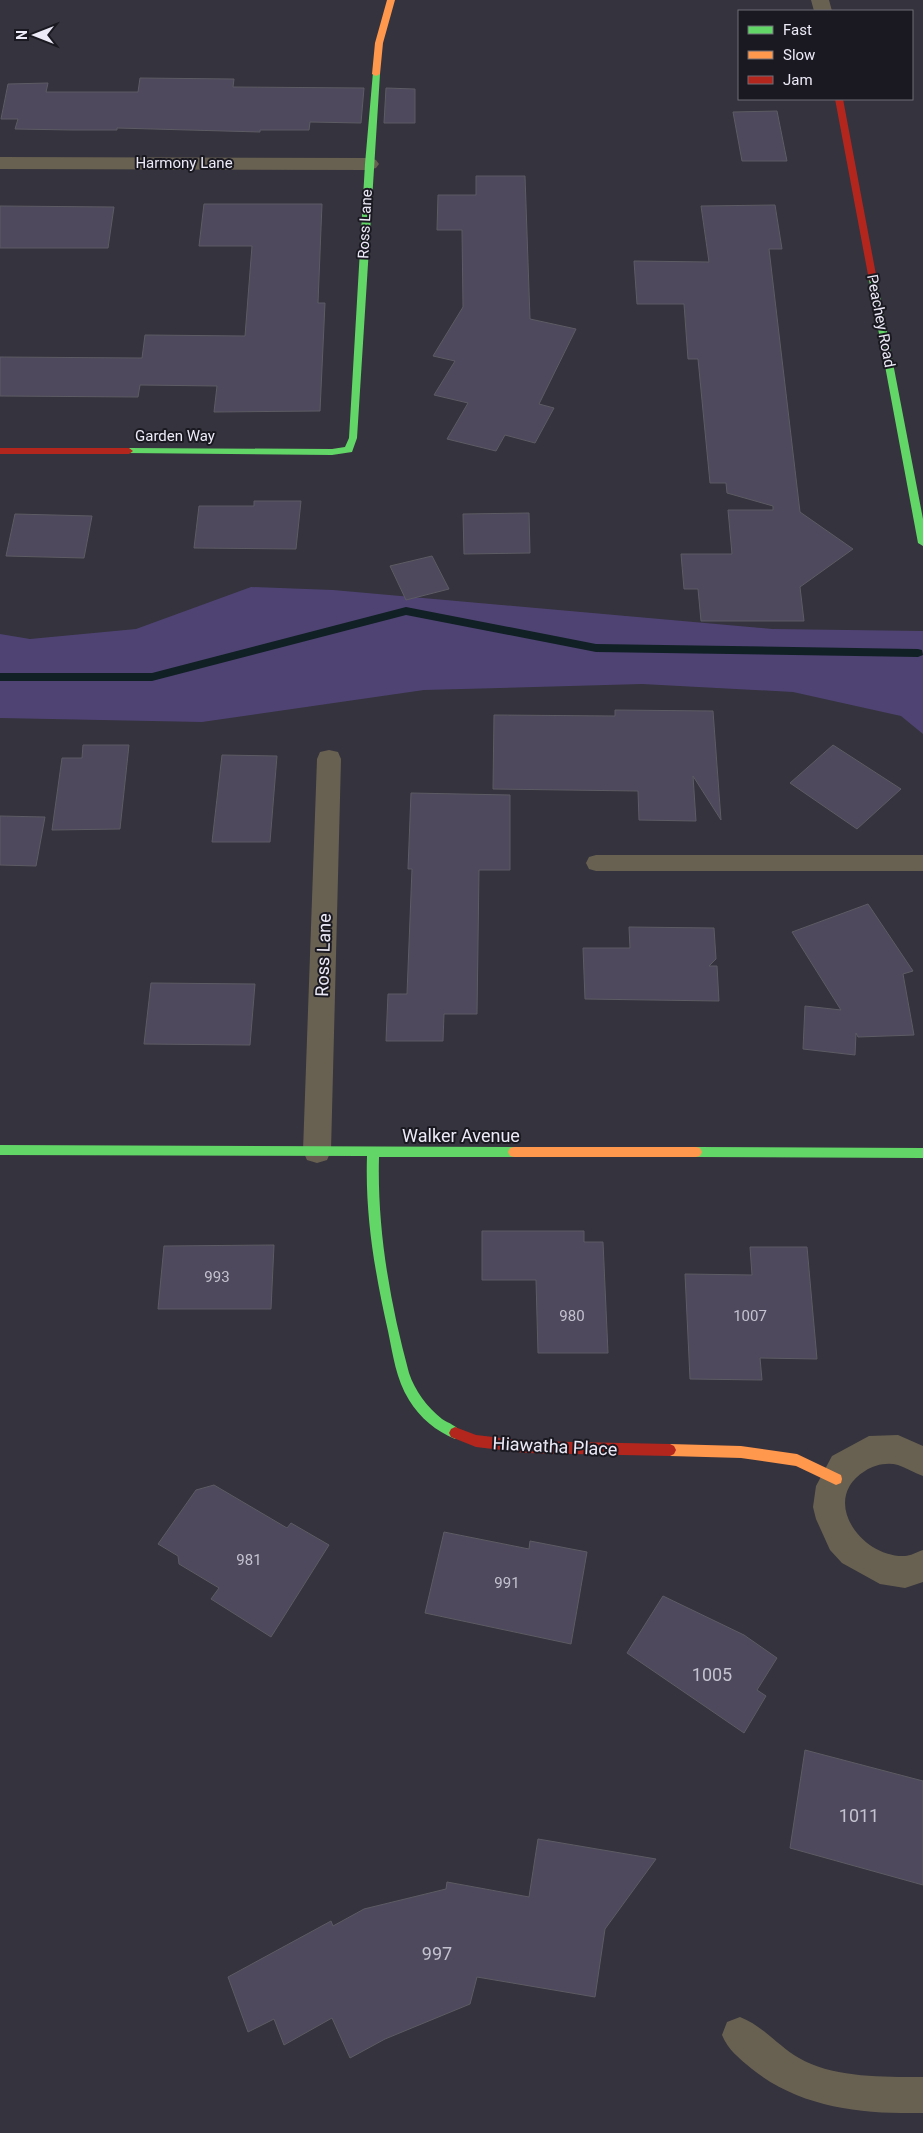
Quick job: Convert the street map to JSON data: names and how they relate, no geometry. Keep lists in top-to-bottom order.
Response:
{
  "streets": {
    "street": [
      "Harmony Lane",
      "Ross Lane",
      "Peachey Road",
      "Garden Way",
      "Walker Avenue",
      "Hiawatha Place"
    ]
  },
  "crossings": [
    ["Harmony Lane", "Ross Lane"],
    ["Ross Lane", "Garden Way"],
    ["Ross Lane", "Walker Avenue"],
    ["Walker Avenue", "Hiawatha Place"]
  ],
  "house_numbers": [
    "993",
    "980",
    "1007",
    "981",
    "991",
    "1005",
    "1011",
    "997"
  ],
  "legend": ["Fast", "Slow", "Jam"],
  "north": "left"
}
